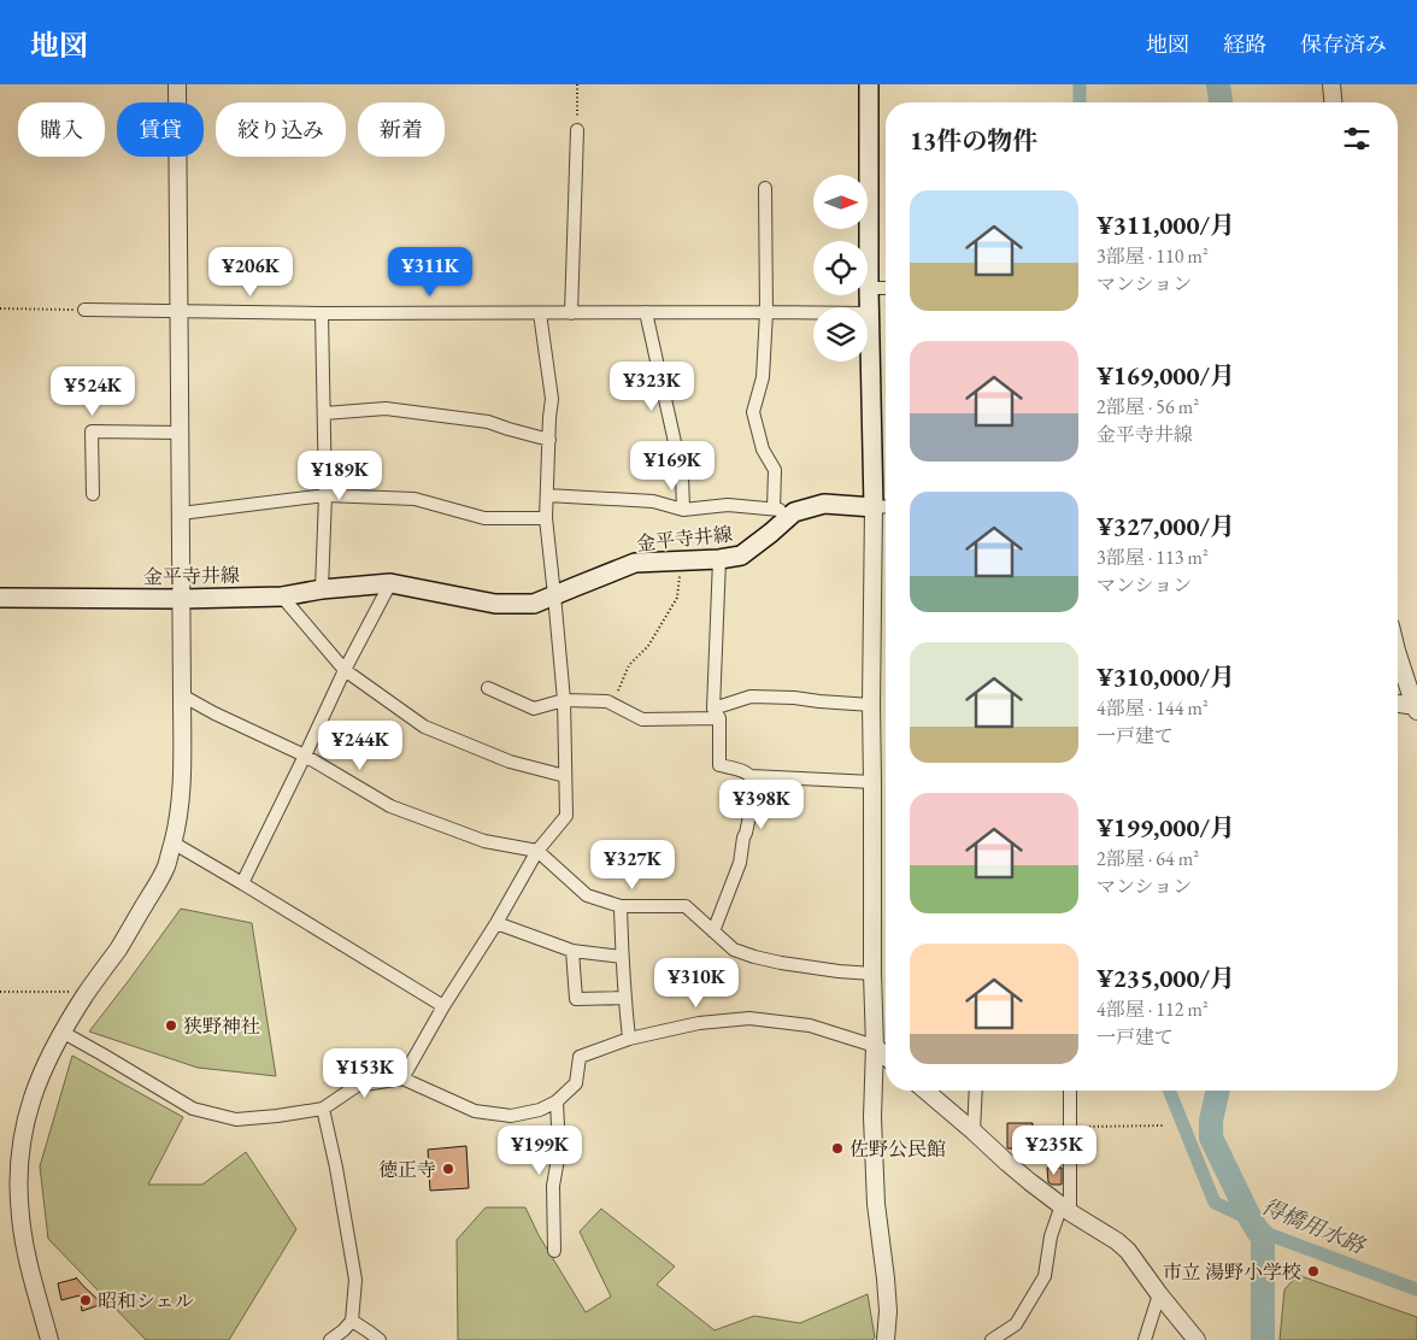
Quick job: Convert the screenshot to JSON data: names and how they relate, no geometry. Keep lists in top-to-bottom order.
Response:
{
  "streets": {
    "main road": ["金平寺井線"]
  },
  "water": ["得橋用水路"],
  "places": [
    "狭野神社",
    "佐野公民館",
    "徳正寺",
    "市立 湯野小学校",
    "昭和シェル"
  ],
  "north": "right",
  "page": {
    "header": "地図",
    "nav": ["地図", "経路", "保存済み"],
    "chip": [
      "購入",
      "賃貸",
      "絞り込み",
      "新着"
    ],
    "heading": "13件の物件",
    "list": [
      {
        "name": "¥311,000/月",
        "note": "3部屋 · 110 m² · マンション"
      },
      {
        "name": "¥169,000/月",
        "note": "2部屋 · 56 m² · 金平寺井線"
      },
      {
        "name": "¥327,000/月",
        "note": "3部屋 · 113 m² · マンション"
      },
      {
        "name": "¥310,000/月",
        "note": "4部屋 · 144 m² · 一戸建て"
      },
      {
        "name": "¥199,000/月",
        "note": "2部屋 · 64 m² · マンション"
      },
      {
        "name": "¥235,000/月",
        "note": "4部屋 · 112 m² · 一戸建て"
      }
    ],
    "price": [
      "¥206K",
      "¥311K",
      "¥323K",
      "¥524K",
      "¥169K",
      "¥189K",
      "¥244K",
      "¥398K",
      "¥327K",
      "¥310K",
      "¥153K",
      "¥199K",
      "¥235K"
    ]
  }
}
